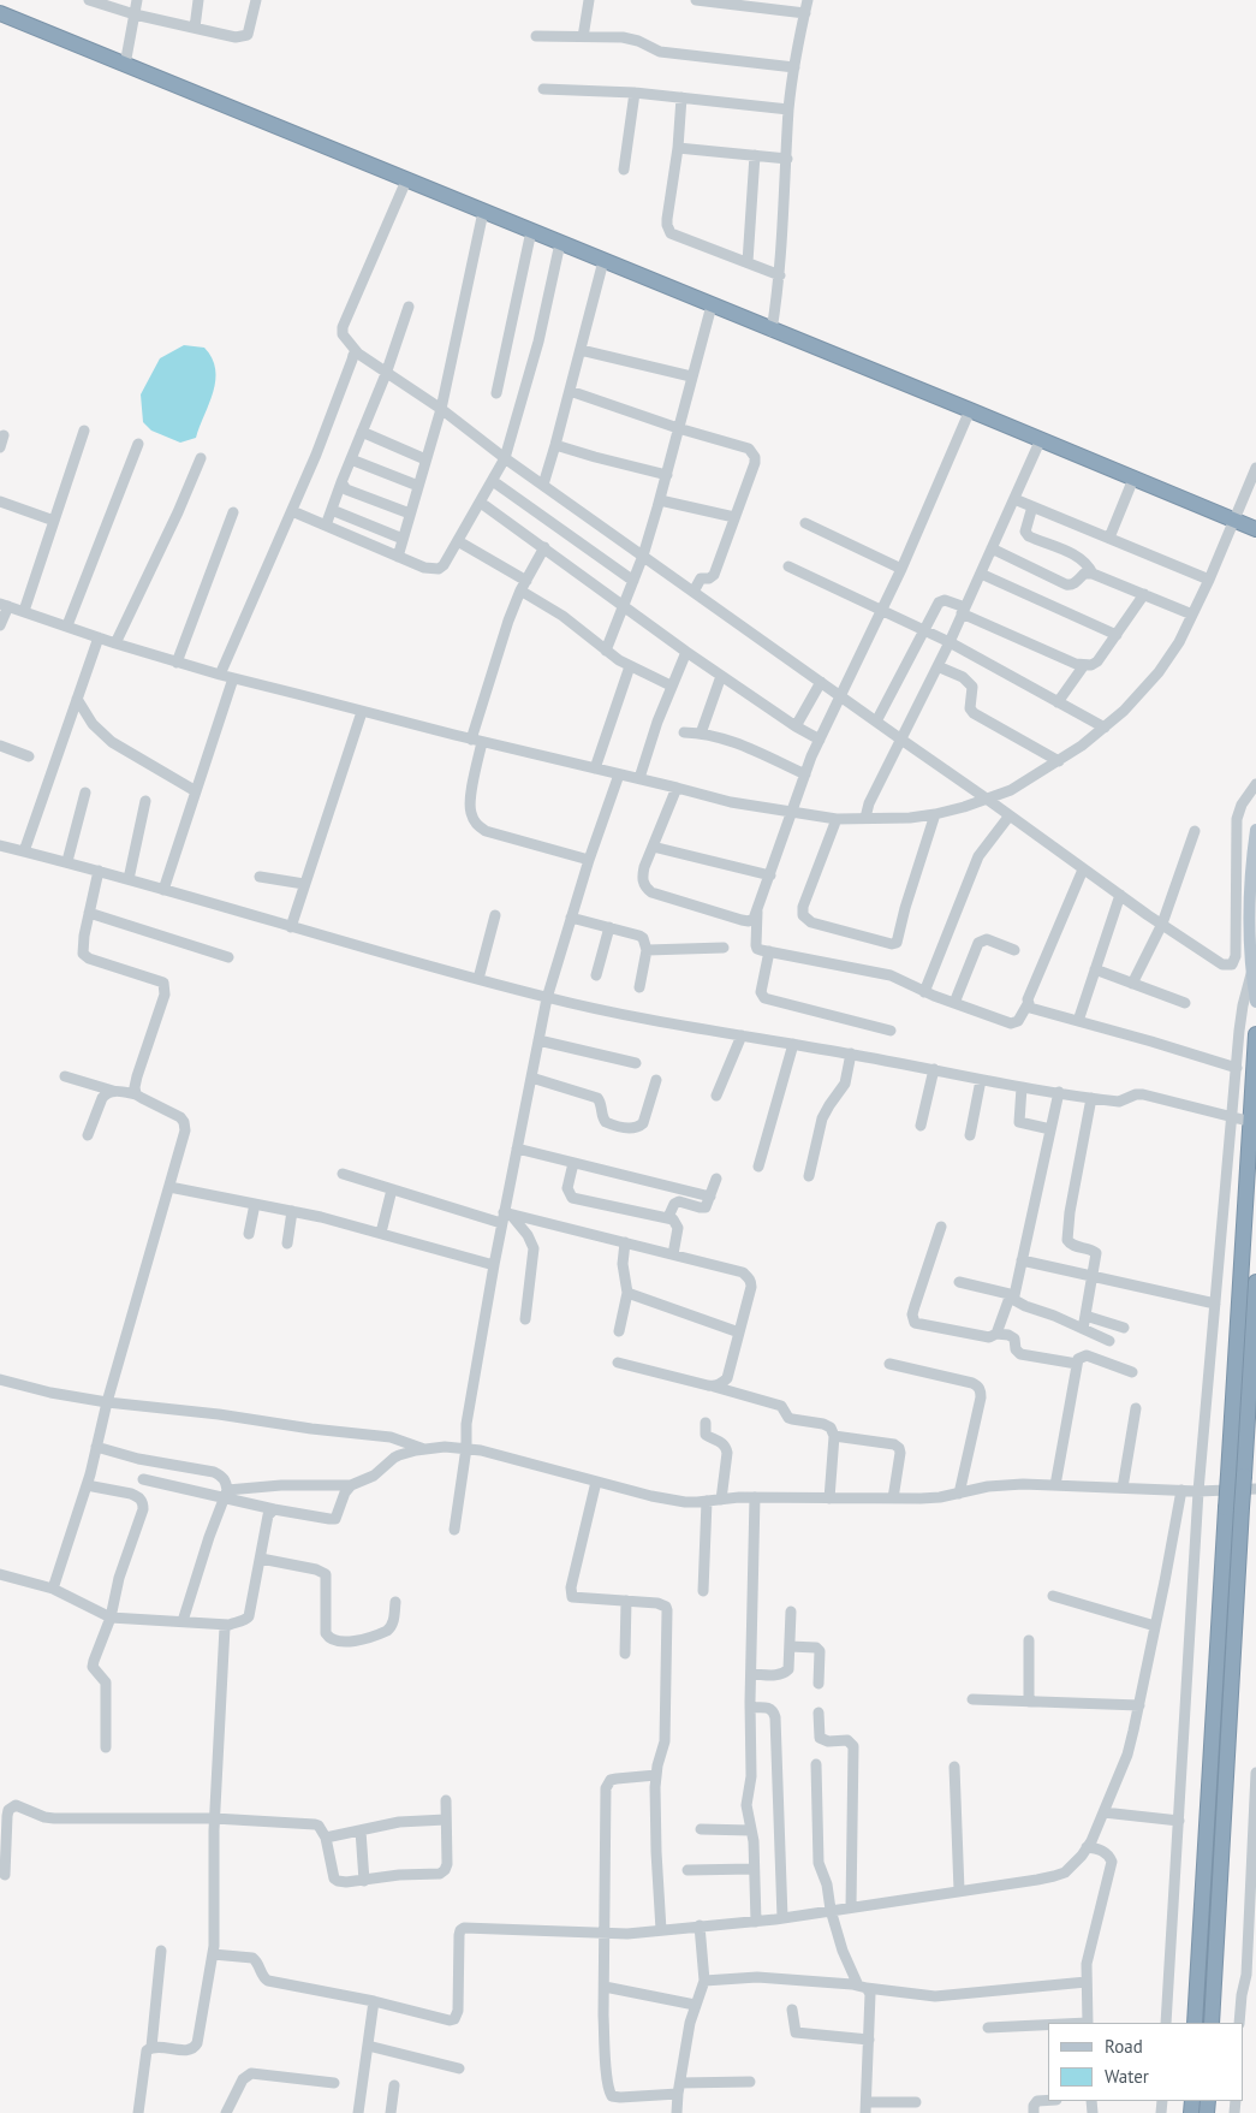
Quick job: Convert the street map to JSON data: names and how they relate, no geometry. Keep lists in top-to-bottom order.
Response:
{
  "legend": ["Road", "Water"]
}
